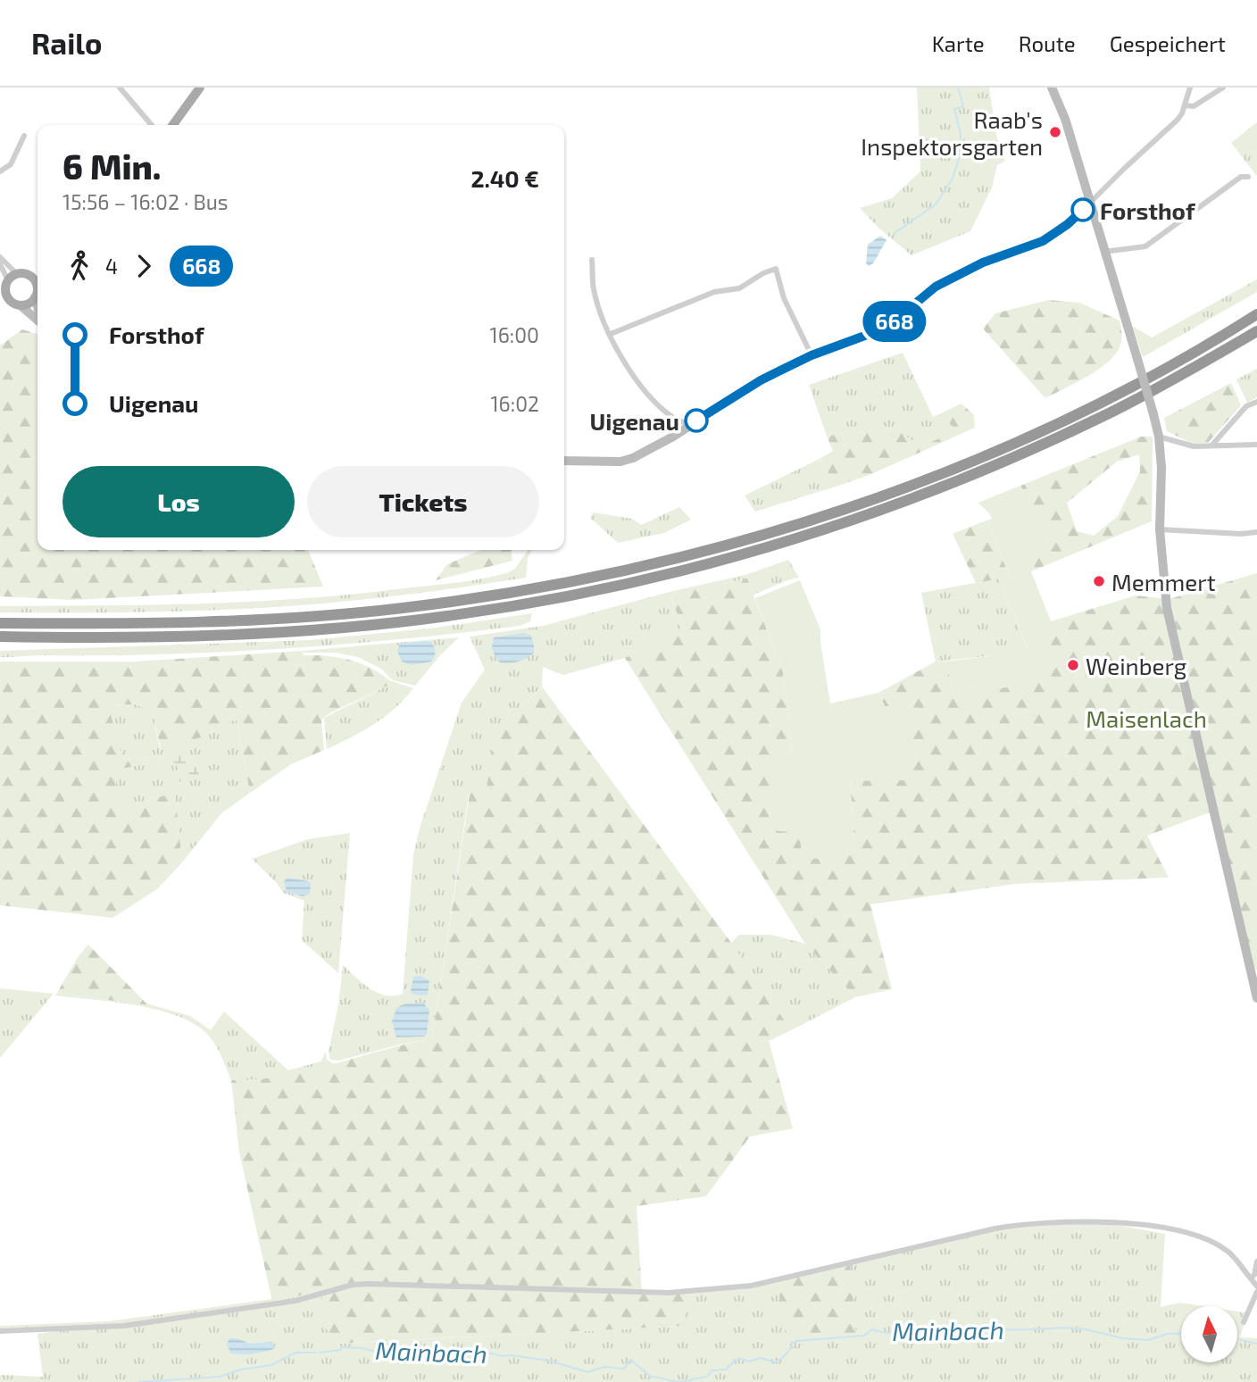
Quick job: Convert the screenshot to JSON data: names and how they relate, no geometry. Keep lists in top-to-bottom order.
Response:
{
  "water": ["Mainbach"],
  "parks": ["Maisenlach"],
  "places": [
    "Raab's Inspektorsgarten",
    "Forsthof",
    "Uigenau",
    "Memmert",
    "Weinberg"
  ],
  "lines": ["bus line 668"],
  "north": "top",
  "page": {
    "header": "Railo",
    "nav": ["Karte", "Route", "Gespeichert"],
    "on_map": "668",
    "heading": ["6 Min.", "15:56 – 16:02 · Bus", "2.40 €"],
    "legs": ["4", "668"],
    "list": [
      {
        "name": "Forsthof",
        "value": "16:00"
      },
      {
        "name": "Uigenau",
        "value": "16:02"
      }
    ],
    "buttons": ["Los", "Tickets"]
  }
}
